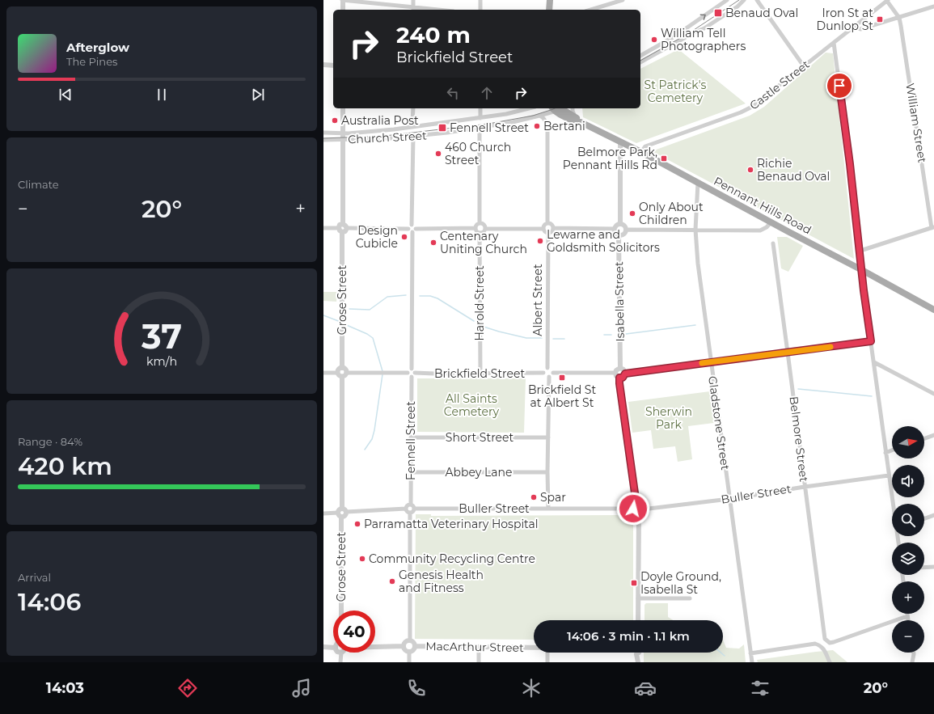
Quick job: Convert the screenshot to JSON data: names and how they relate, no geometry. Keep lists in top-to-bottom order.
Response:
{
  "streets": {
    "main road": ["Pennant Hills Road"],
    "street": [
      "Castle Street",
      "William Street",
      "Church Street",
      "Grose Street",
      "Albert Street",
      "Isabella Street",
      "Harold Street",
      "Brickfield Street",
      "Gladstone Street",
      "Short Street",
      "Belmore Street",
      "Fennell Street",
      "Abbey Lane",
      "Buller Street",
      "MacArthur Street"
    ]
  },
  "crossings": [
    ["Castle Street", "Pennant Hills Road"],
    ["Church Street", "Pennant Hills Road"],
    ["Pennant Hills Road", "Gladstone Street"],
    ["Albert Street", "Brickfield Street"],
    ["Harold Street", "Brickfield Street"],
    ["Brickfield Street", "Fennell Street"],
    ["Gladstone Street", "Buller Street"],
    ["Short Street", "Fennell Street"],
    ["Belmore Street", "Buller Street"],
    ["Fennell Street", "Abbey Lane"],
    ["Fennell Street", "Buller Street"]
  ],
  "parks": ["St Patrick's Cemetery", "All Saints Cemetery", "Sherwin Park"],
  "places": {
    "transit": [
      "Benaud Oval",
      "Iron St at Dunlop St",
      "Fennell Street",
      "Belmore Park, Pennant Hills Rd",
      "Brickfield St at Albert St",
      "Doyle Ground, Isabella St"
    ],
    "other": [
      "William Tell Photographers",
      "Australia Post",
      "Bertani",
      "460 Church Street",
      "Richie Benaud Oval",
      "Only About Children",
      "Design Cubicle",
      "Lewarne and Goldsmith Solicitors",
      "Centenary Uniting Church",
      "Spar",
      "Parramatta Veterinary Hospital",
      "Community Recycling Centre",
      "Genesis Health and Fitness"
    ]
  },
  "north": "right",
  "page": {
    "turn": ["240 m", "Brickfield Street"],
    "song": ["Afterglow", "The Pines"],
    "tile": [
      "Climate",
      ["Range · 84%", "420 km"],
      ["Arrival", "14:06"]
    ],
    "heat": ["−", "20°", "+"],
    "map_buttons": ["+", "−"],
    "limit": "40",
    "trip": "14:06 · 3 min · 1.1 km",
    "tabs": ["14:03", "20°"],
    "gauge": ["37", "km/h"]
  }
}
